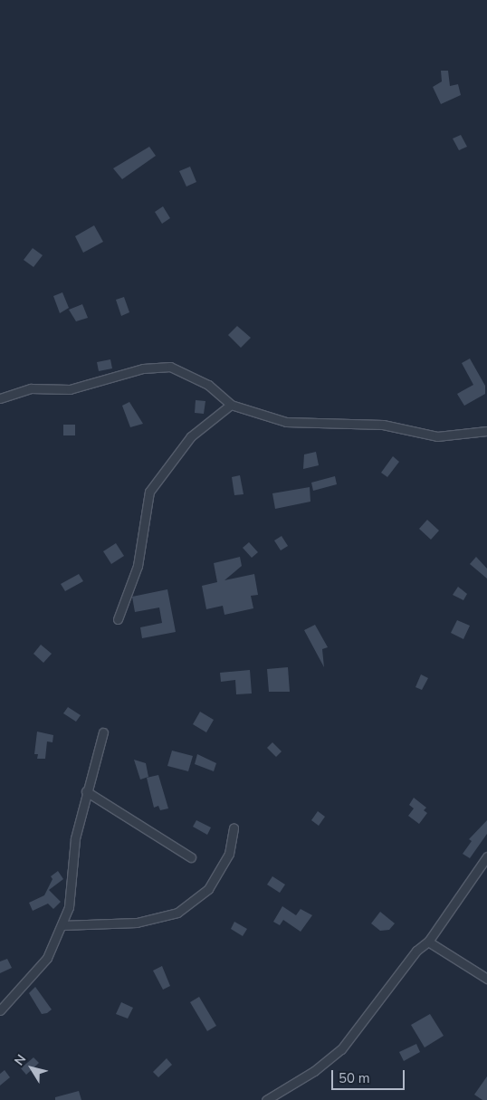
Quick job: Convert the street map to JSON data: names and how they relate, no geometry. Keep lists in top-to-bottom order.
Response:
{
  "scale_bar": "50 m",
  "north": "top left"
}
